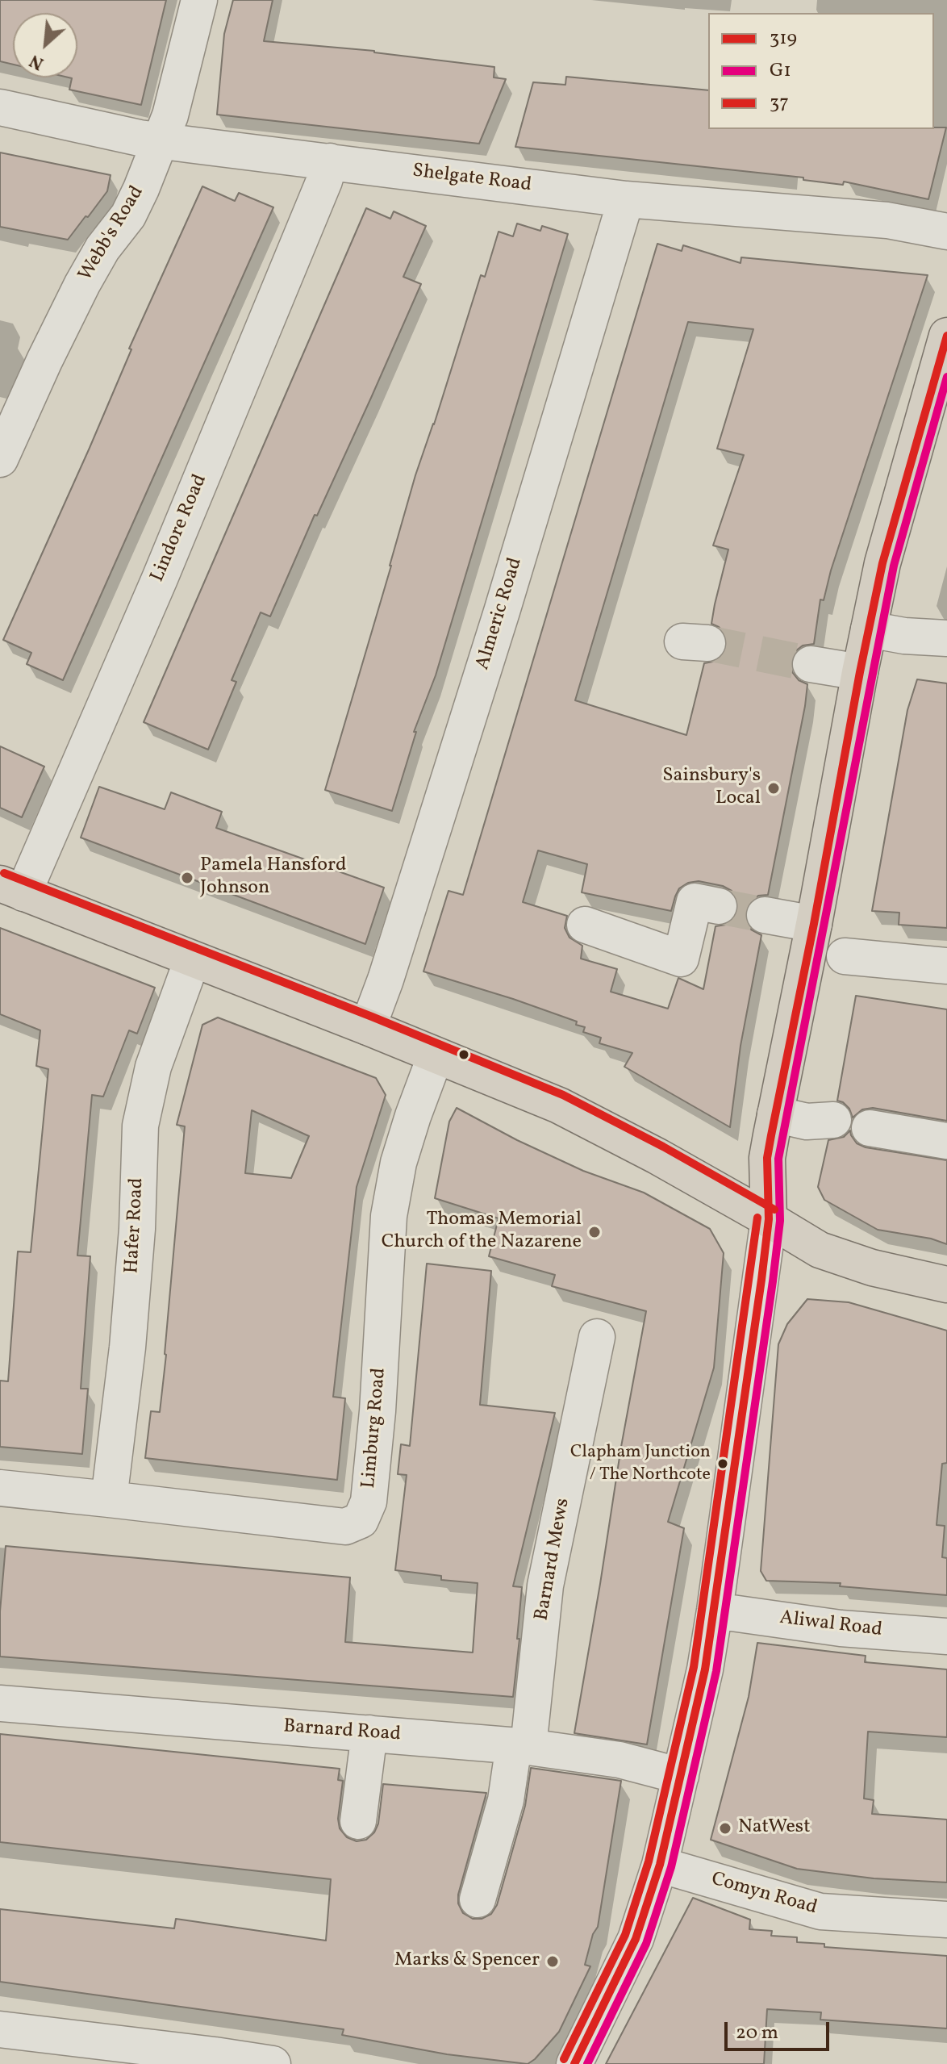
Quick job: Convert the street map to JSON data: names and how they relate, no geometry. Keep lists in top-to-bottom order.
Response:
{
  "streets": {
    "street": [
      "Shelgate Road",
      "Webb's Road",
      "Lindore Road",
      "Almeric Road",
      "Hafer Road",
      "Limburg Road",
      "Barnard Mews",
      "Aliwal Road",
      "Barnard Road",
      "Comyn Road"
    ]
  },
  "crossings": [
    ["Shelgate Road", "Webb's Road"],
    ["Shelgate Road", "Lindore Road"],
    ["Shelgate Road", "Almeric Road"],
    ["Hafer Road", "Limburg Road"],
    ["Barnard Mews", "Barnard Road"]
  ],
  "places": [
    "Sainsbury's Local",
    "Pamela Hansford Johnson",
    "Thomas Memorial Church of the Nazarene",
    "Clapham Junction / The Northcote",
    "NatWest",
    "Marks & Spencer"
  ],
  "lines": ["transit line 319", "transit line G1", "transit line 37"],
  "legend": ["319", "G1", "37"],
  "scale_bar": "20 m",
  "north": "bottom left"
}
